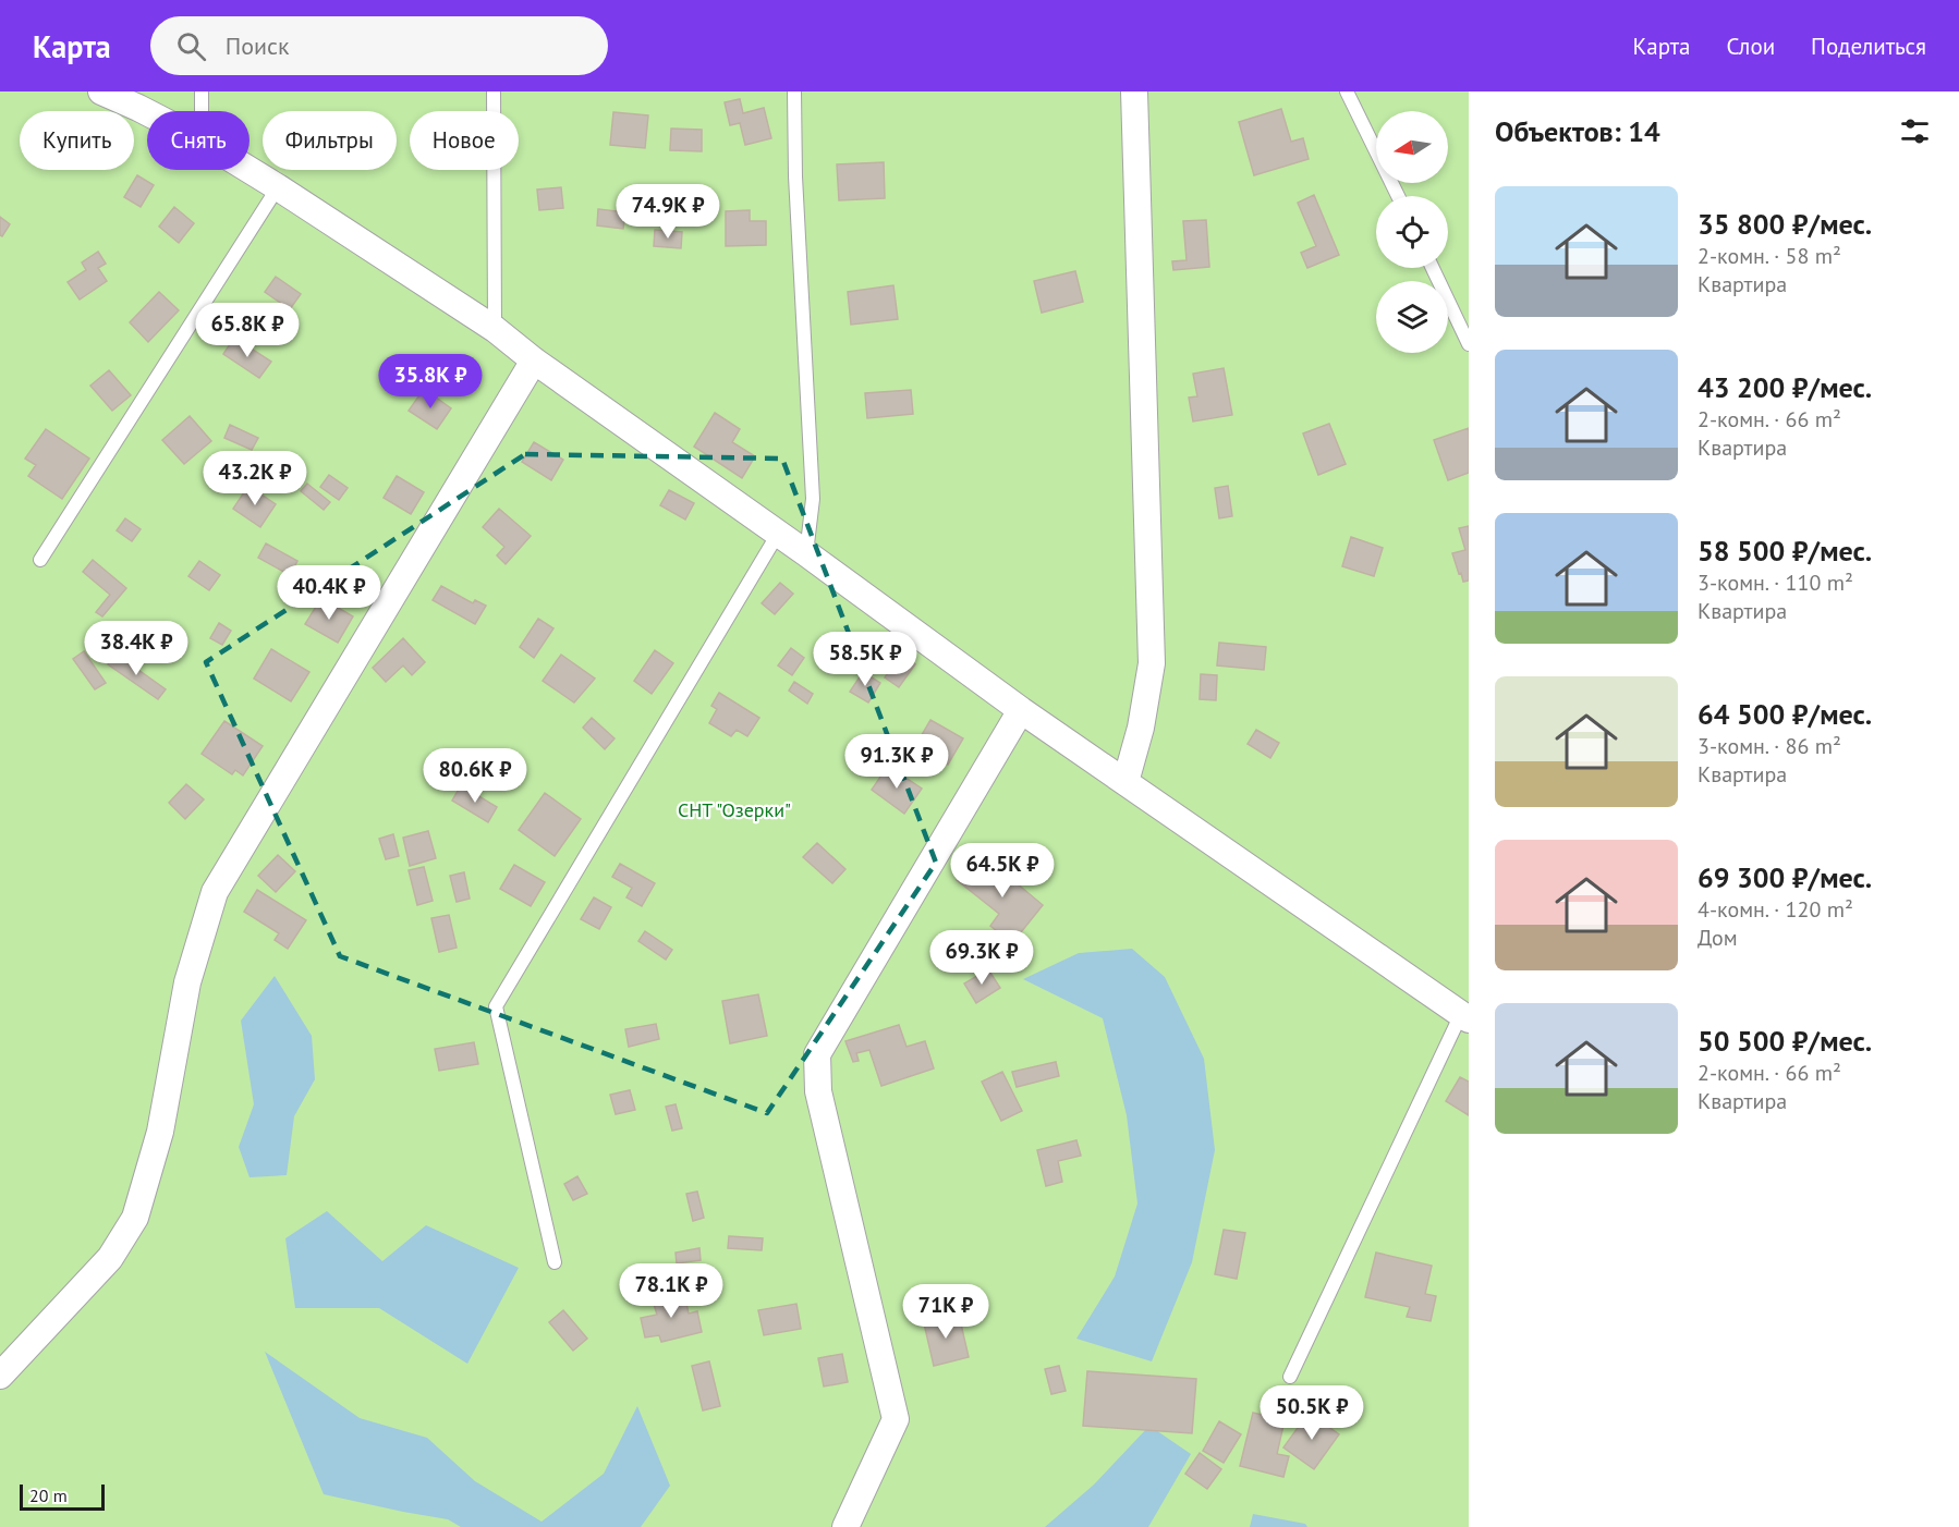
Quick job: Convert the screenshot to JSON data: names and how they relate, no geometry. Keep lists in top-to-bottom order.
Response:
{
  "parks": ["СНТ \"Озерки\""],
  "scale_bar": "20 m",
  "north": "left",
  "page": {
    "header": "Карта",
    "search": "Поиск",
    "nav": ["Карта", "Слои", "Поделиться"],
    "heading": "Объектов: 14",
    "chip": [
      "Купить",
      "Снять",
      "Фильтры",
      "Новое"
    ],
    "list": [
      {
        "name": "35 800 ₽/мес.",
        "note": "2-комн. · 58 m² · Квартира"
      },
      {
        "name": "43 200 ₽/мес.",
        "note": "2-комн. · 66 m² · Квартира"
      },
      {
        "name": "58 500 ₽/мес.",
        "note": "3-комн. · 110 m² · Квартира"
      },
      {
        "name": "64 500 ₽/мес.",
        "note": "3-комн. · 86 m² · Квартира"
      },
      {
        "name": "69 300 ₽/мес.",
        "note": "4-комн. · 120 m² · Дом"
      },
      {
        "name": "50 500 ₽/мес.",
        "note": "2-комн. · 66 m² · Квартира"
      }
    ],
    "price": [
      "74.9K ₽",
      "65.8K ₽",
      "35.8K ₽",
      "43.2K ₽",
      "40.4K ₽",
      "38.4K ₽",
      "58.5K ₽",
      "91.3K ₽",
      "80.6K ₽",
      "64.5K ₽",
      "69.3K ₽",
      "78.1K ₽",
      "71K ₽",
      "50.5K ₽"
    ],
    "scale": "20 m"
  }
}
